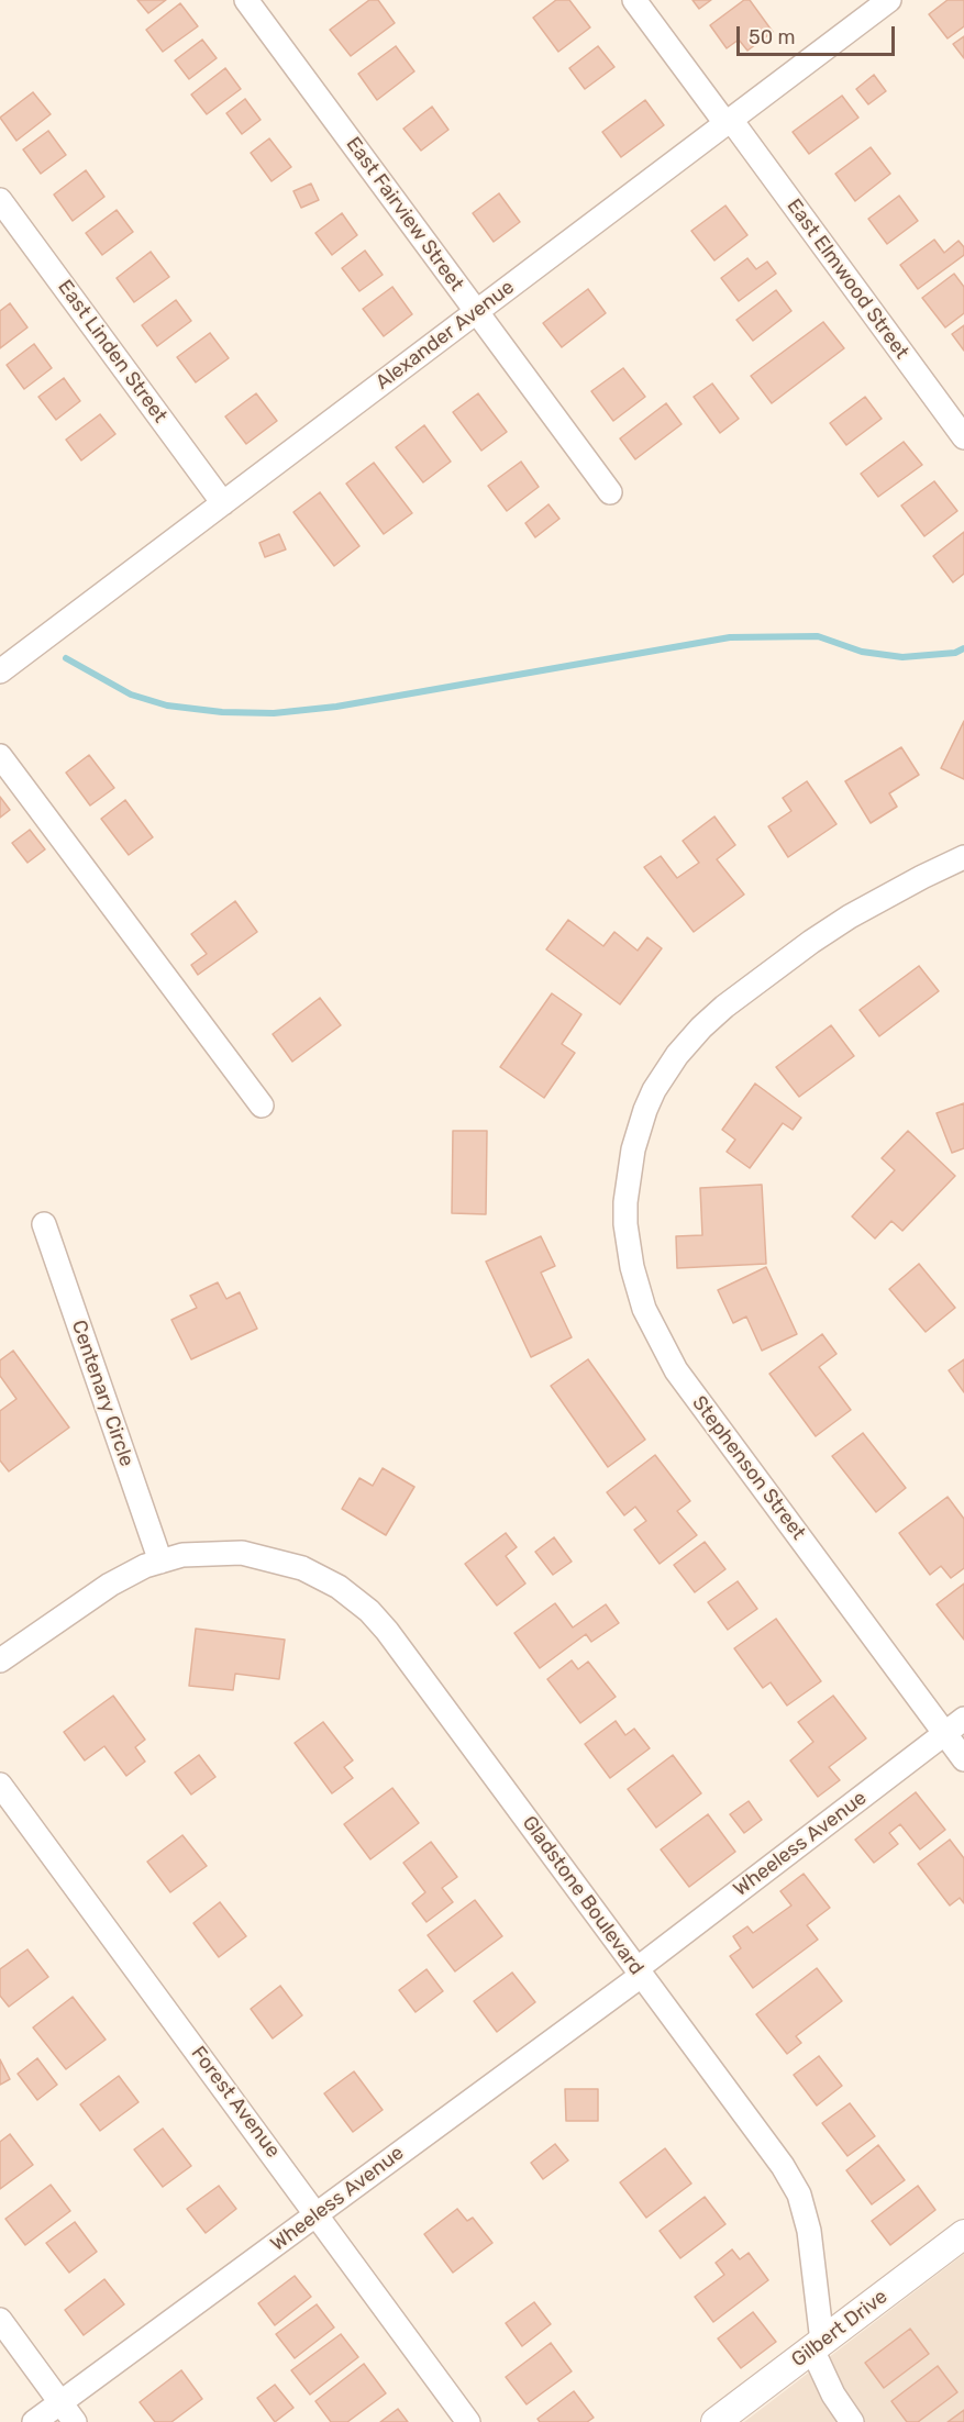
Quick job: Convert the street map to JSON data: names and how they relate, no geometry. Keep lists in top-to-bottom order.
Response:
{
  "streets": {
    "street": [
      "East Fairview Street",
      "East Elmwood Street",
      "Alexander Avenue",
      "East Linden Street",
      "Centenary Circle",
      "Stephenson Street",
      "Wheeless Avenue",
      "Gladstone Boulevard",
      "Forest Avenue",
      "Gilbert Drive"
    ]
  },
  "crossings": [
    ["East Fairview Street", "Alexander Avenue"],
    ["East Elmwood Street", "Alexander Avenue"],
    ["Alexander Avenue", "East Linden Street"],
    ["Centenary Circle", "Gladstone Boulevard"],
    ["Stephenson Street", "Wheeless Avenue"],
    ["Wheeless Avenue", "Gladstone Boulevard"],
    ["Wheeless Avenue", "Forest Avenue"],
    ["Gladstone Boulevard", "Gilbert Drive"]
  ],
  "scale_bar": "50 m"
}
